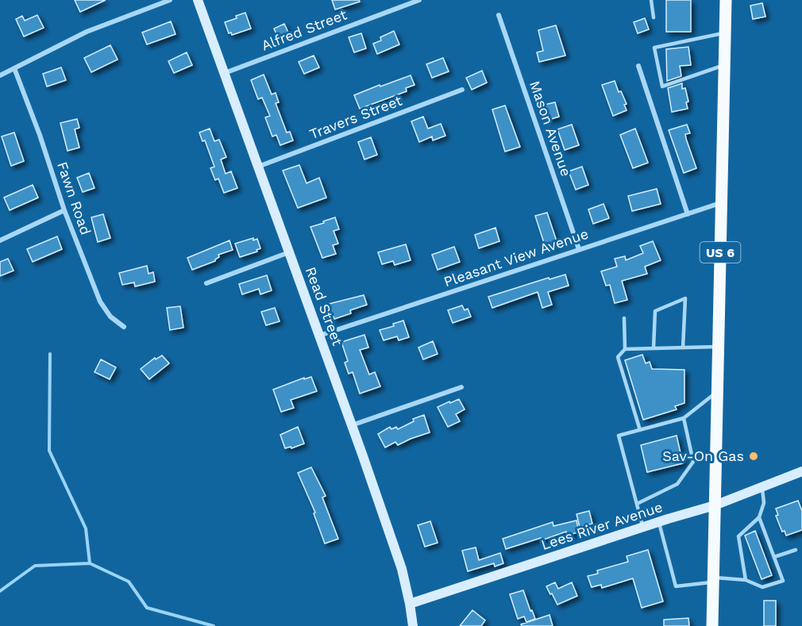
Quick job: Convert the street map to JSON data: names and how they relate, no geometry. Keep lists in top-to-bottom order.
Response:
{
  "streets": {
    "main road": ["US 6", "Read Street", "Lees River Avenue"],
    "street": [
      "Alfred Street",
      "Travers Street",
      "Mason Avenue",
      "Fawn Road",
      "Pleasant View Avenue"
    ]
  },
  "crossings": [
    ["Alfred Street", "Read Street"],
    ["Travers Street", "Read Street"],
    ["Mason Avenue", "Pleasant View Avenue"],
    ["US 6", "Pleasant View Avenue"],
    ["US 6", "Lees River Avenue"],
    ["Pleasant View Avenue", "Read Street"],
    ["Read Street", "Lees River Avenue"]
  ],
  "places": ["Sav-On Gas"]
}
